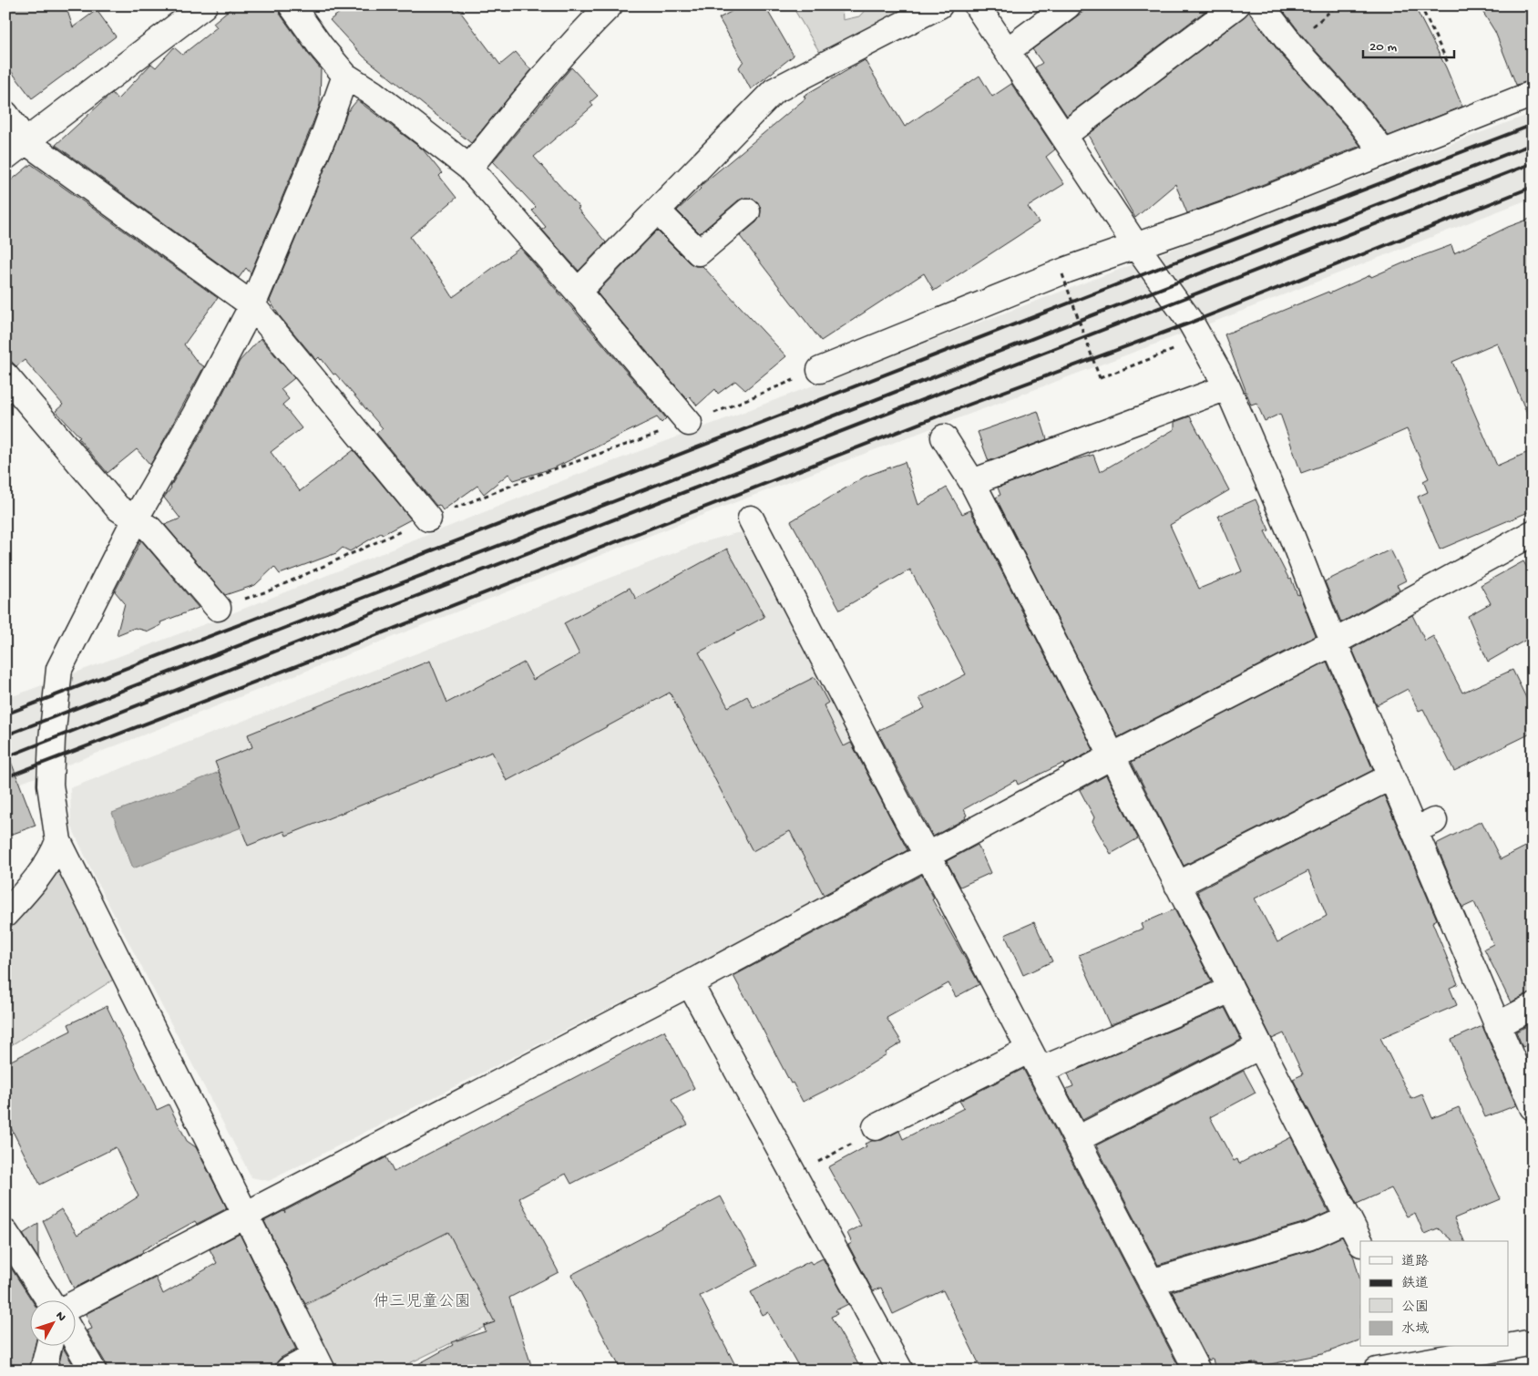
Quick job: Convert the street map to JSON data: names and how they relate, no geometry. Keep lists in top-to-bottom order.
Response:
{
  "parks": ["仲三児童公園"],
  "legend": [
    "道路",
    "鉄道",
    "公園",
    "水域"
  ],
  "scale_bar": "20 m",
  "north": "top right"
}
